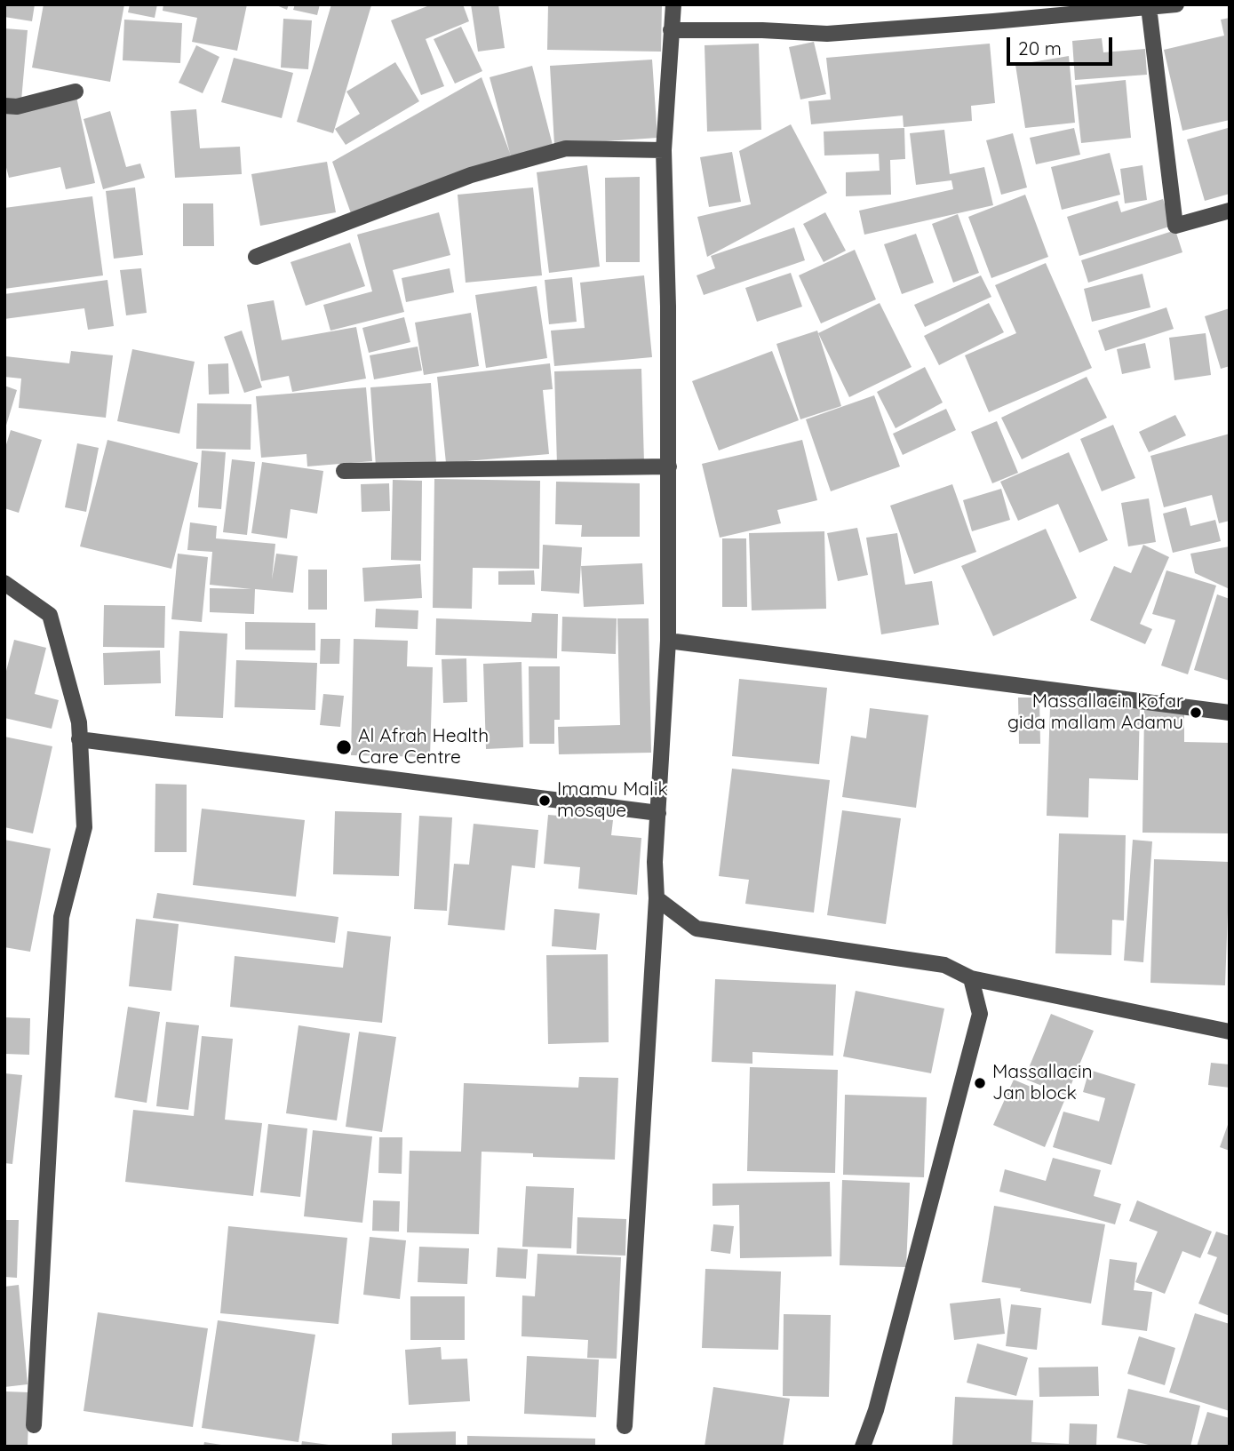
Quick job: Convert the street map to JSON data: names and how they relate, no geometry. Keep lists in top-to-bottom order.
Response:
{
  "places": [
    "Massallacin kofar gida mallam Adamu",
    "Al Afrah Health Care Centre",
    "Imamu Malik mosque",
    "Massallacin Jan block"
  ],
  "scale_bar": "20 m"
}
